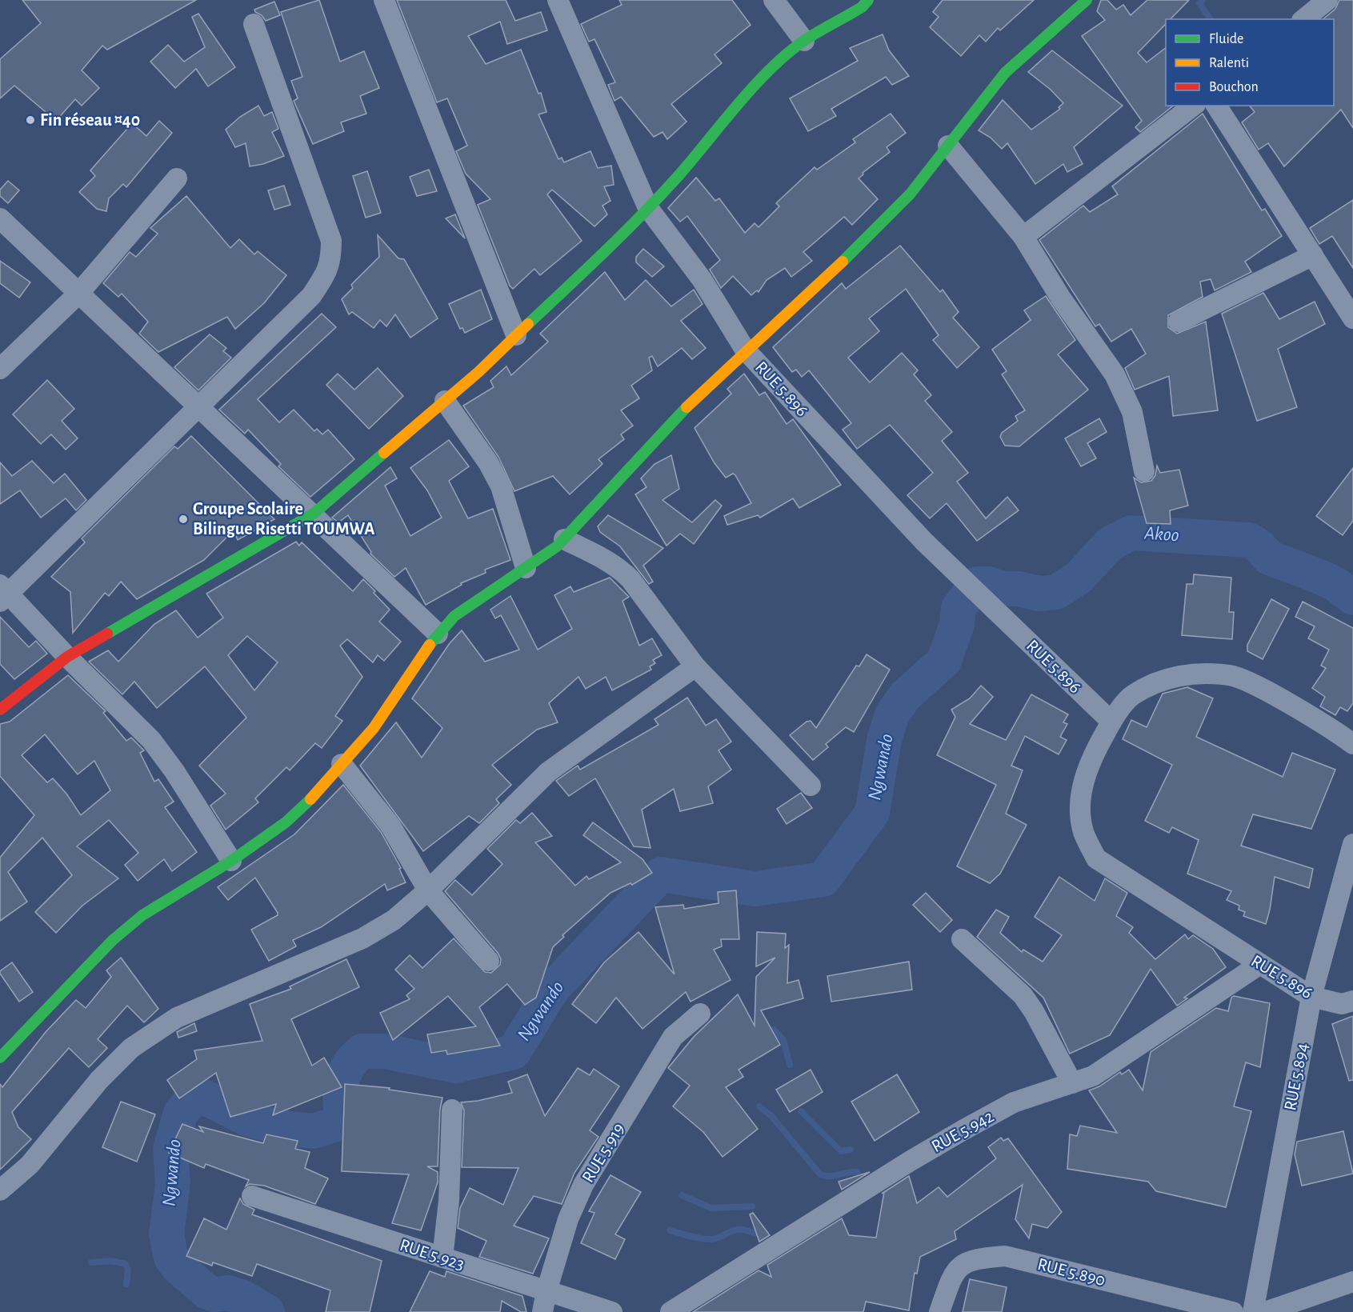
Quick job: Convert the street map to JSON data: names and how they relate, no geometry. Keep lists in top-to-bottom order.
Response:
{
  "streets": {
    "street": [
      "RUE 5.896",
      "RUE 5.894",
      "RUE 5.942",
      "RUE 5.919",
      "RUE 5.923",
      "RUE 5.890"
    ]
  },
  "crossings": [
    ["RUE 5.896", "RUE 5.894"],
    ["RUE 5.896", "RUE 5.942"],
    ["RUE 5.919", "RUE 5.923"]
  ],
  "water": ["Akoo", "Ngwando"],
  "places": ["Fin réseau ¤40", "Groupe Scolaire Bilingue Risetti TOUMWA"],
  "legend": ["Fluide", "Ralenti", "Bouchon"]
}
